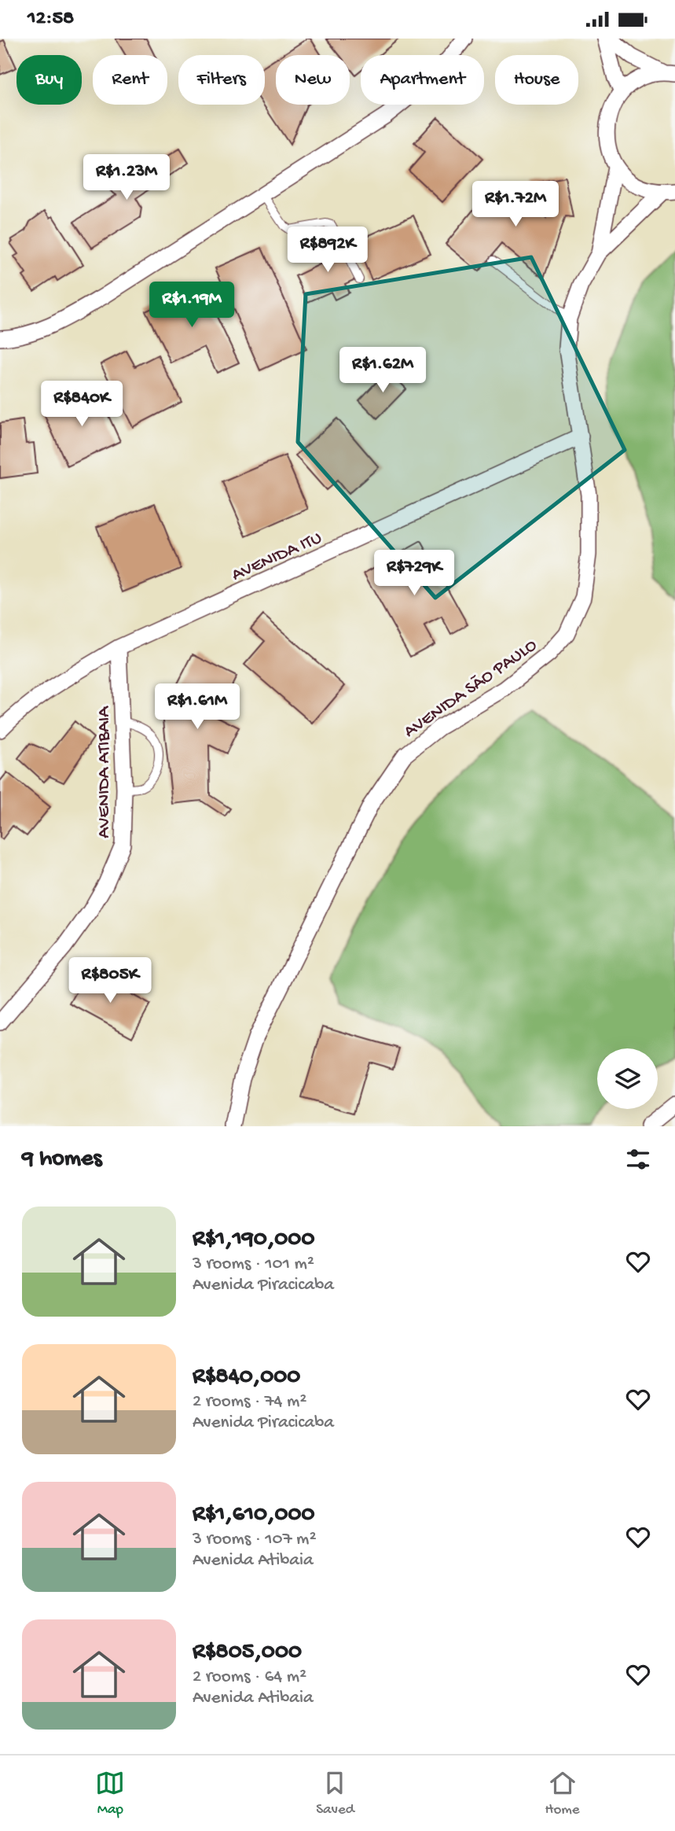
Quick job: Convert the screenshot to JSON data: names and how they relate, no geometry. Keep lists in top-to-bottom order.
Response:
{
  "streets": {
    "street": ["AVENIDA ITU", "AVENIDA SÃO PAULO", "AVENIDA ATIBAIA"]
  },
  "crossings": [
    ["AVENIDA ITU", "AVENIDA SÃO PAULO"],
    ["AVENIDA ITU", "AVENIDA ATIBAIA"]
  ],
  "page": {
    "status": "12:58",
    "chip": [
      "Buy",
      "Rent",
      "Filters",
      "New",
      "Apartment",
      "House"
    ],
    "price": [
      "R$1.23M",
      "R$1.72M",
      "R$892K",
      "R$1.19M",
      "R$1.62M",
      "R$840K",
      "R$729K",
      "R$1.61M",
      "R$805K"
    ],
    "heading": "9 homes",
    "list": [
      {
        "name": "R$1,190,000",
        "note": "3 rooms · 101 m² · Avenida Piracicaba"
      },
      {
        "name": "R$840,000",
        "note": "2 rooms · 74 m² · Avenida Piracicaba"
      },
      {
        "name": "R$1,610,000",
        "note": "3 rooms · 107 m² · Avenida Atibaia"
      },
      {
        "name": "R$805,000",
        "note": "2 rooms · 64 m² · Avenida Atibaia"
      }
    ],
    "tabs": ["Map", "Saved", "Home"]
  }
}
